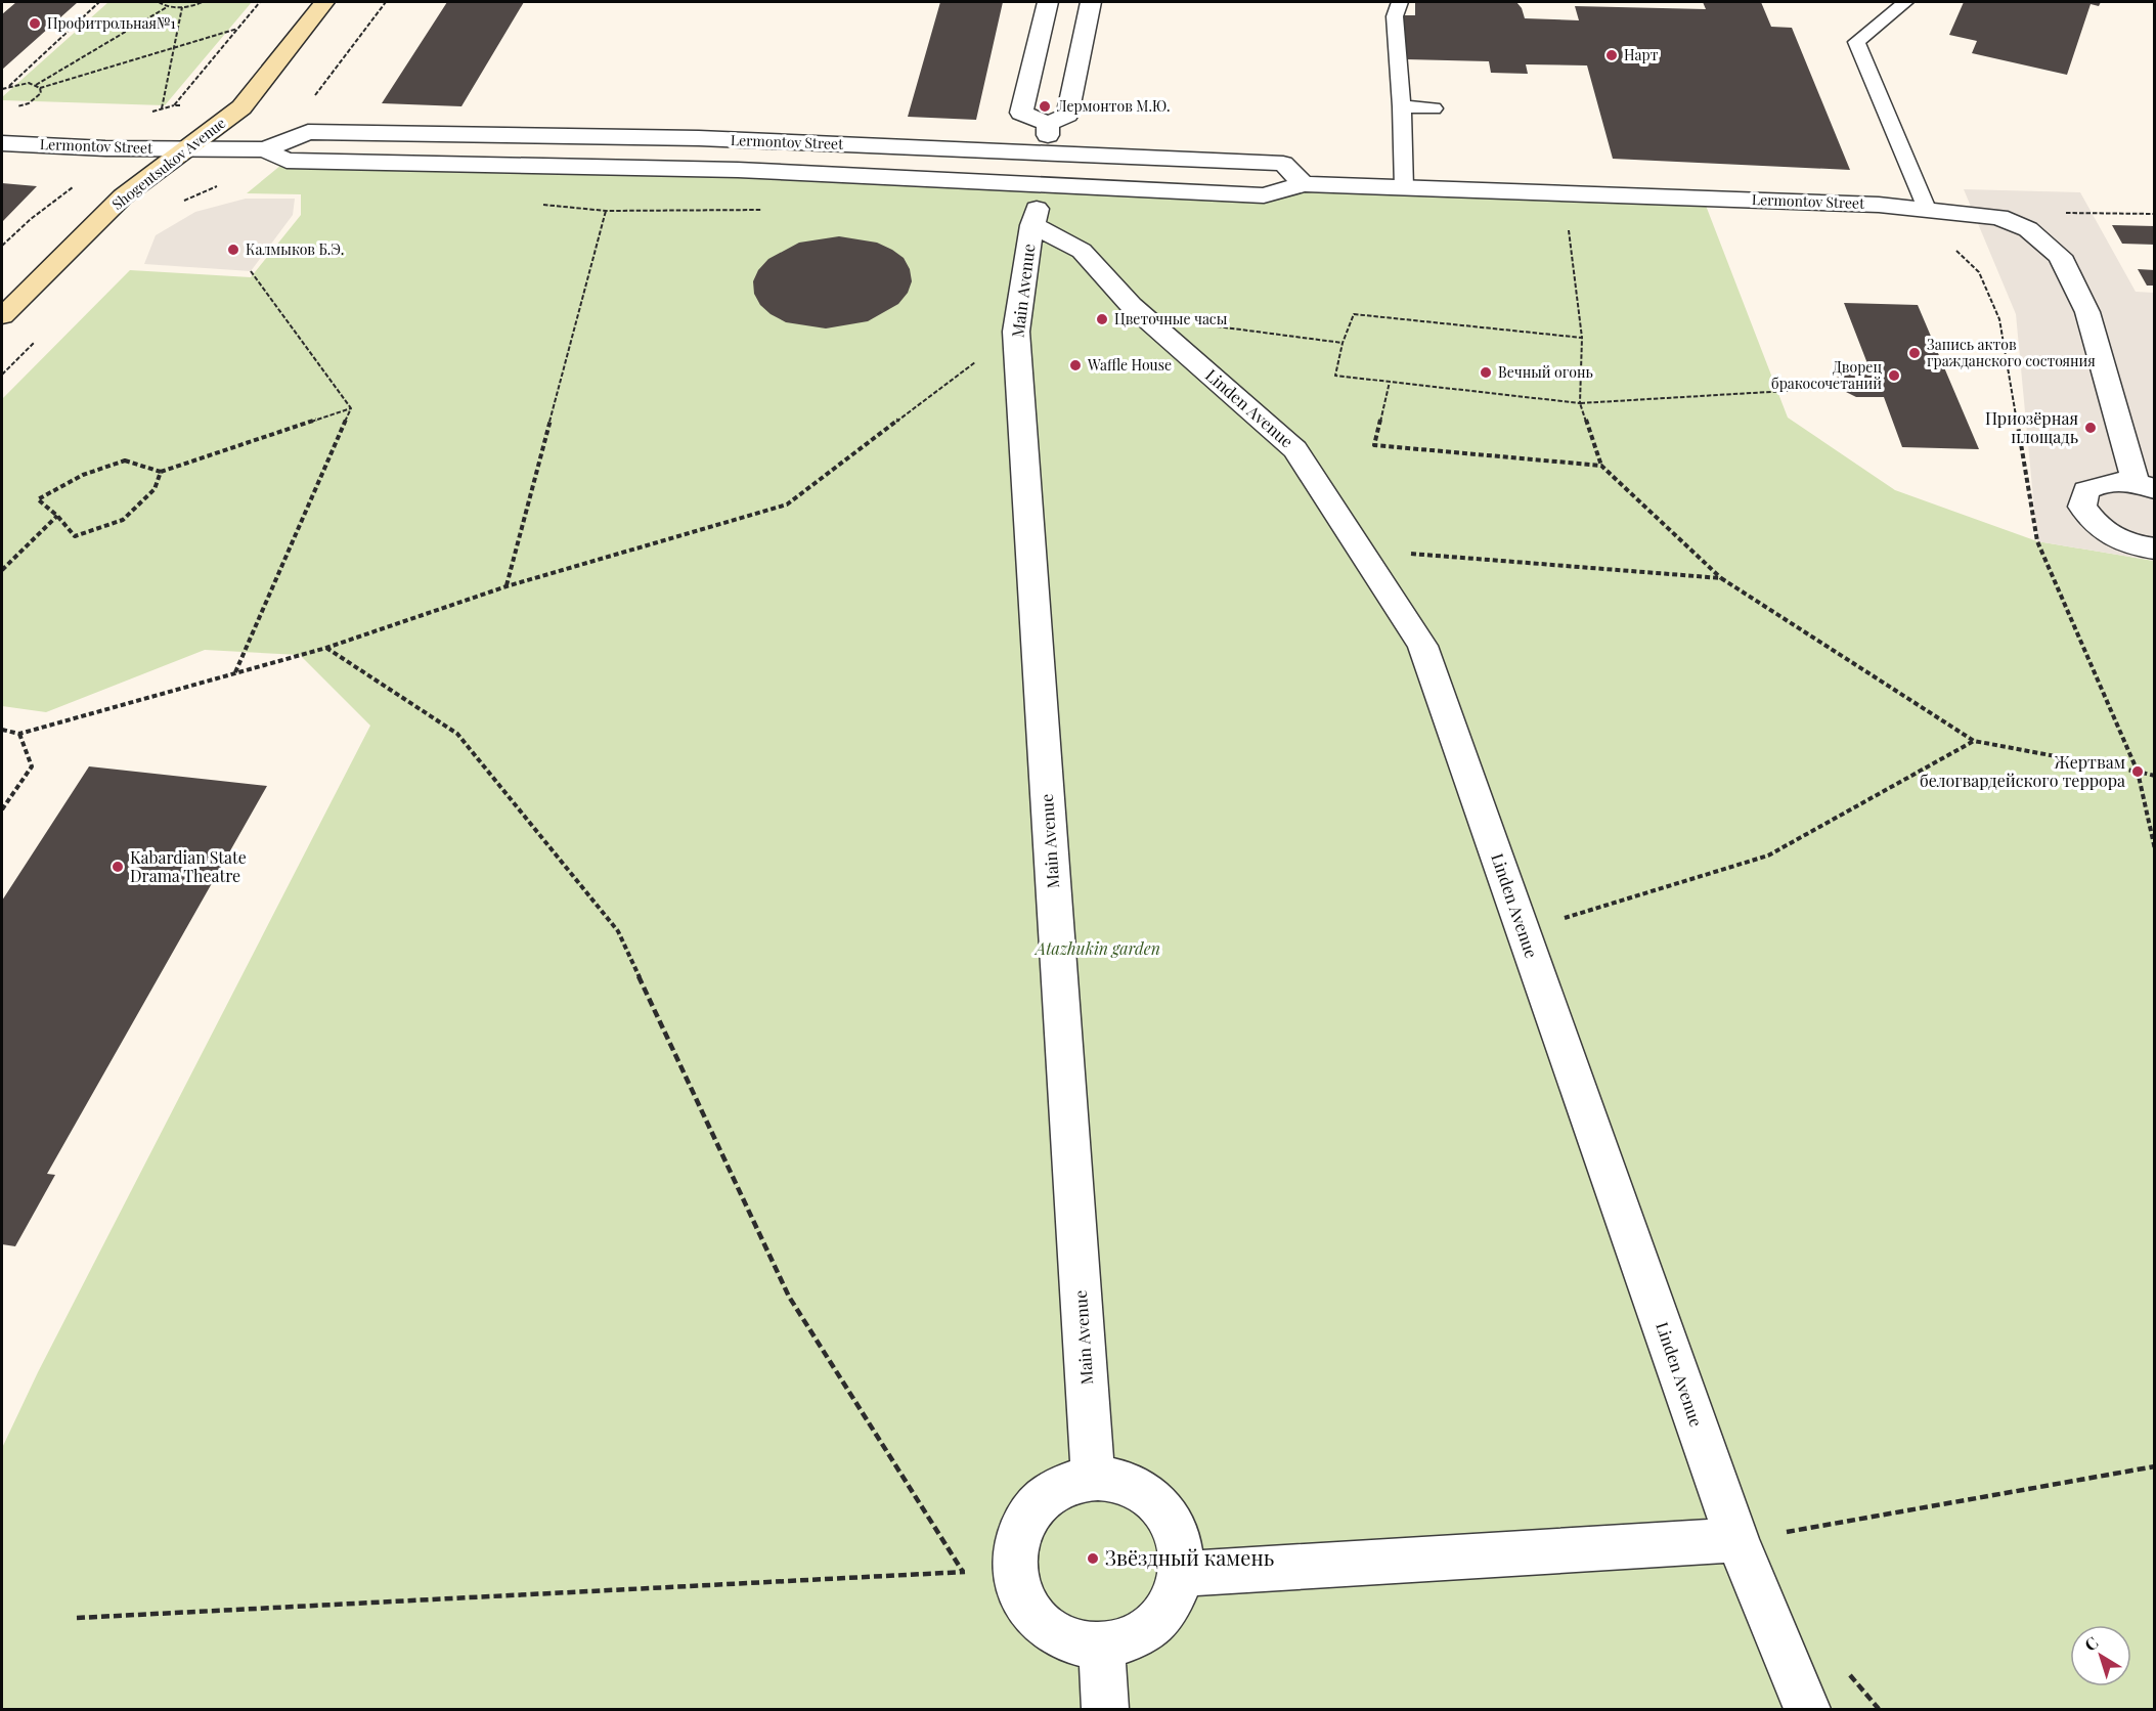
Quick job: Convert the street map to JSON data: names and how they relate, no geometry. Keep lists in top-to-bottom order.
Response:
{
  "streets": {
    "main road": ["Shogentsukov Avenue"],
    "street": ["Lermontov Street", "Main Avenue", "Linden Avenue"]
  },
  "crossings": [
    ["Lermontov Street", "Shogentsukov Avenue"],
    ["Main Avenue", "Linden Avenue"]
  ],
  "parks": ["Atazhukin garden"],
  "places": [
    "Профитрольная№1",
    "Нарт",
    "Лермонтов М.Ю.",
    "Калмыков Б.Э.",
    "Цветочные часы",
    "Запись актов гражданского состояния",
    "Waffle House",
    "Вечный огонь",
    "Дворец бракосочетаний",
    "Приозёрная площадь",
    "Жертвам белогвардейского террора",
    "Kabardian State Drama Theatre",
    "Звёздный камень"
  ],
  "north": "top left"
}
